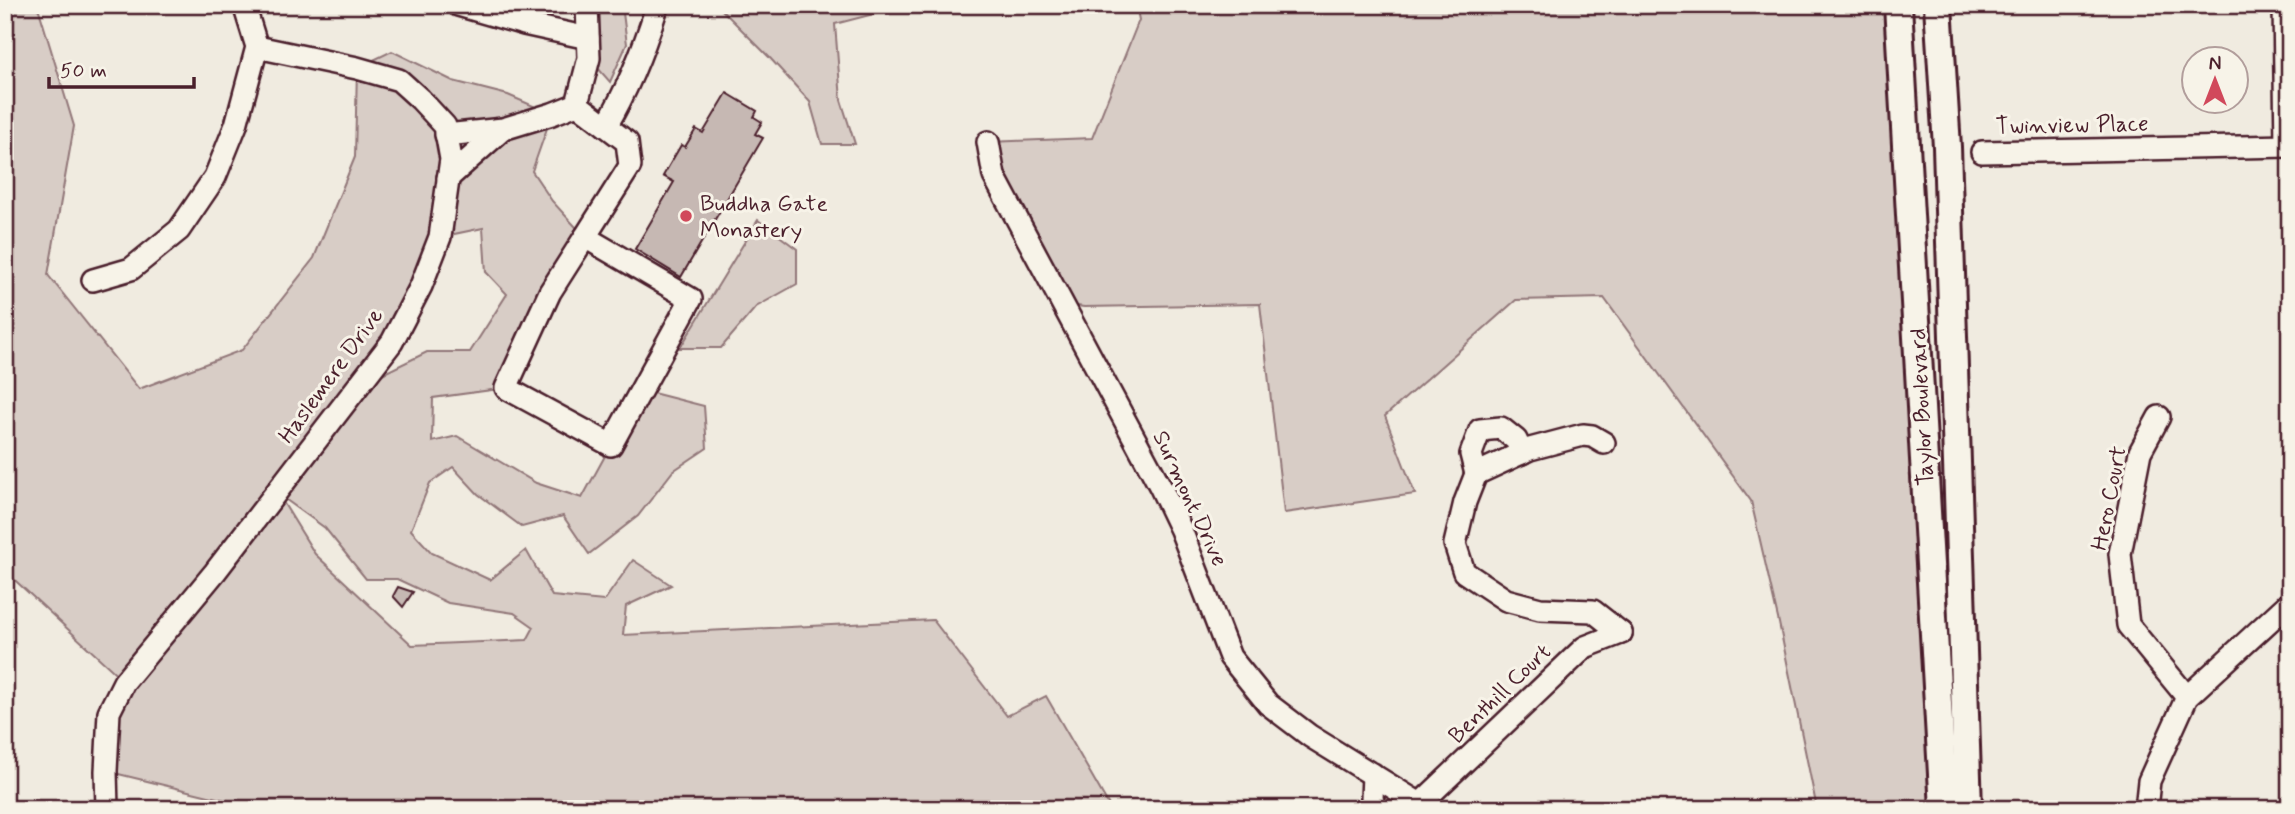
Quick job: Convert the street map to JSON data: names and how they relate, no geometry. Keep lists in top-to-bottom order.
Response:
{
  "streets": {
    "main road": ["Taylor Boulevard"],
    "street": [
      "Twinview Place",
      "Haslemere Drive",
      "Surmont Drive",
      "Hero Court",
      "Benthill Court"
    ]
  },
  "crossings": [
    ["Surmont Drive", "Benthill Court"]
  ],
  "places": ["Buddha Gate Monastery"],
  "scale_bar": "50 m",
  "north": "top"
}
